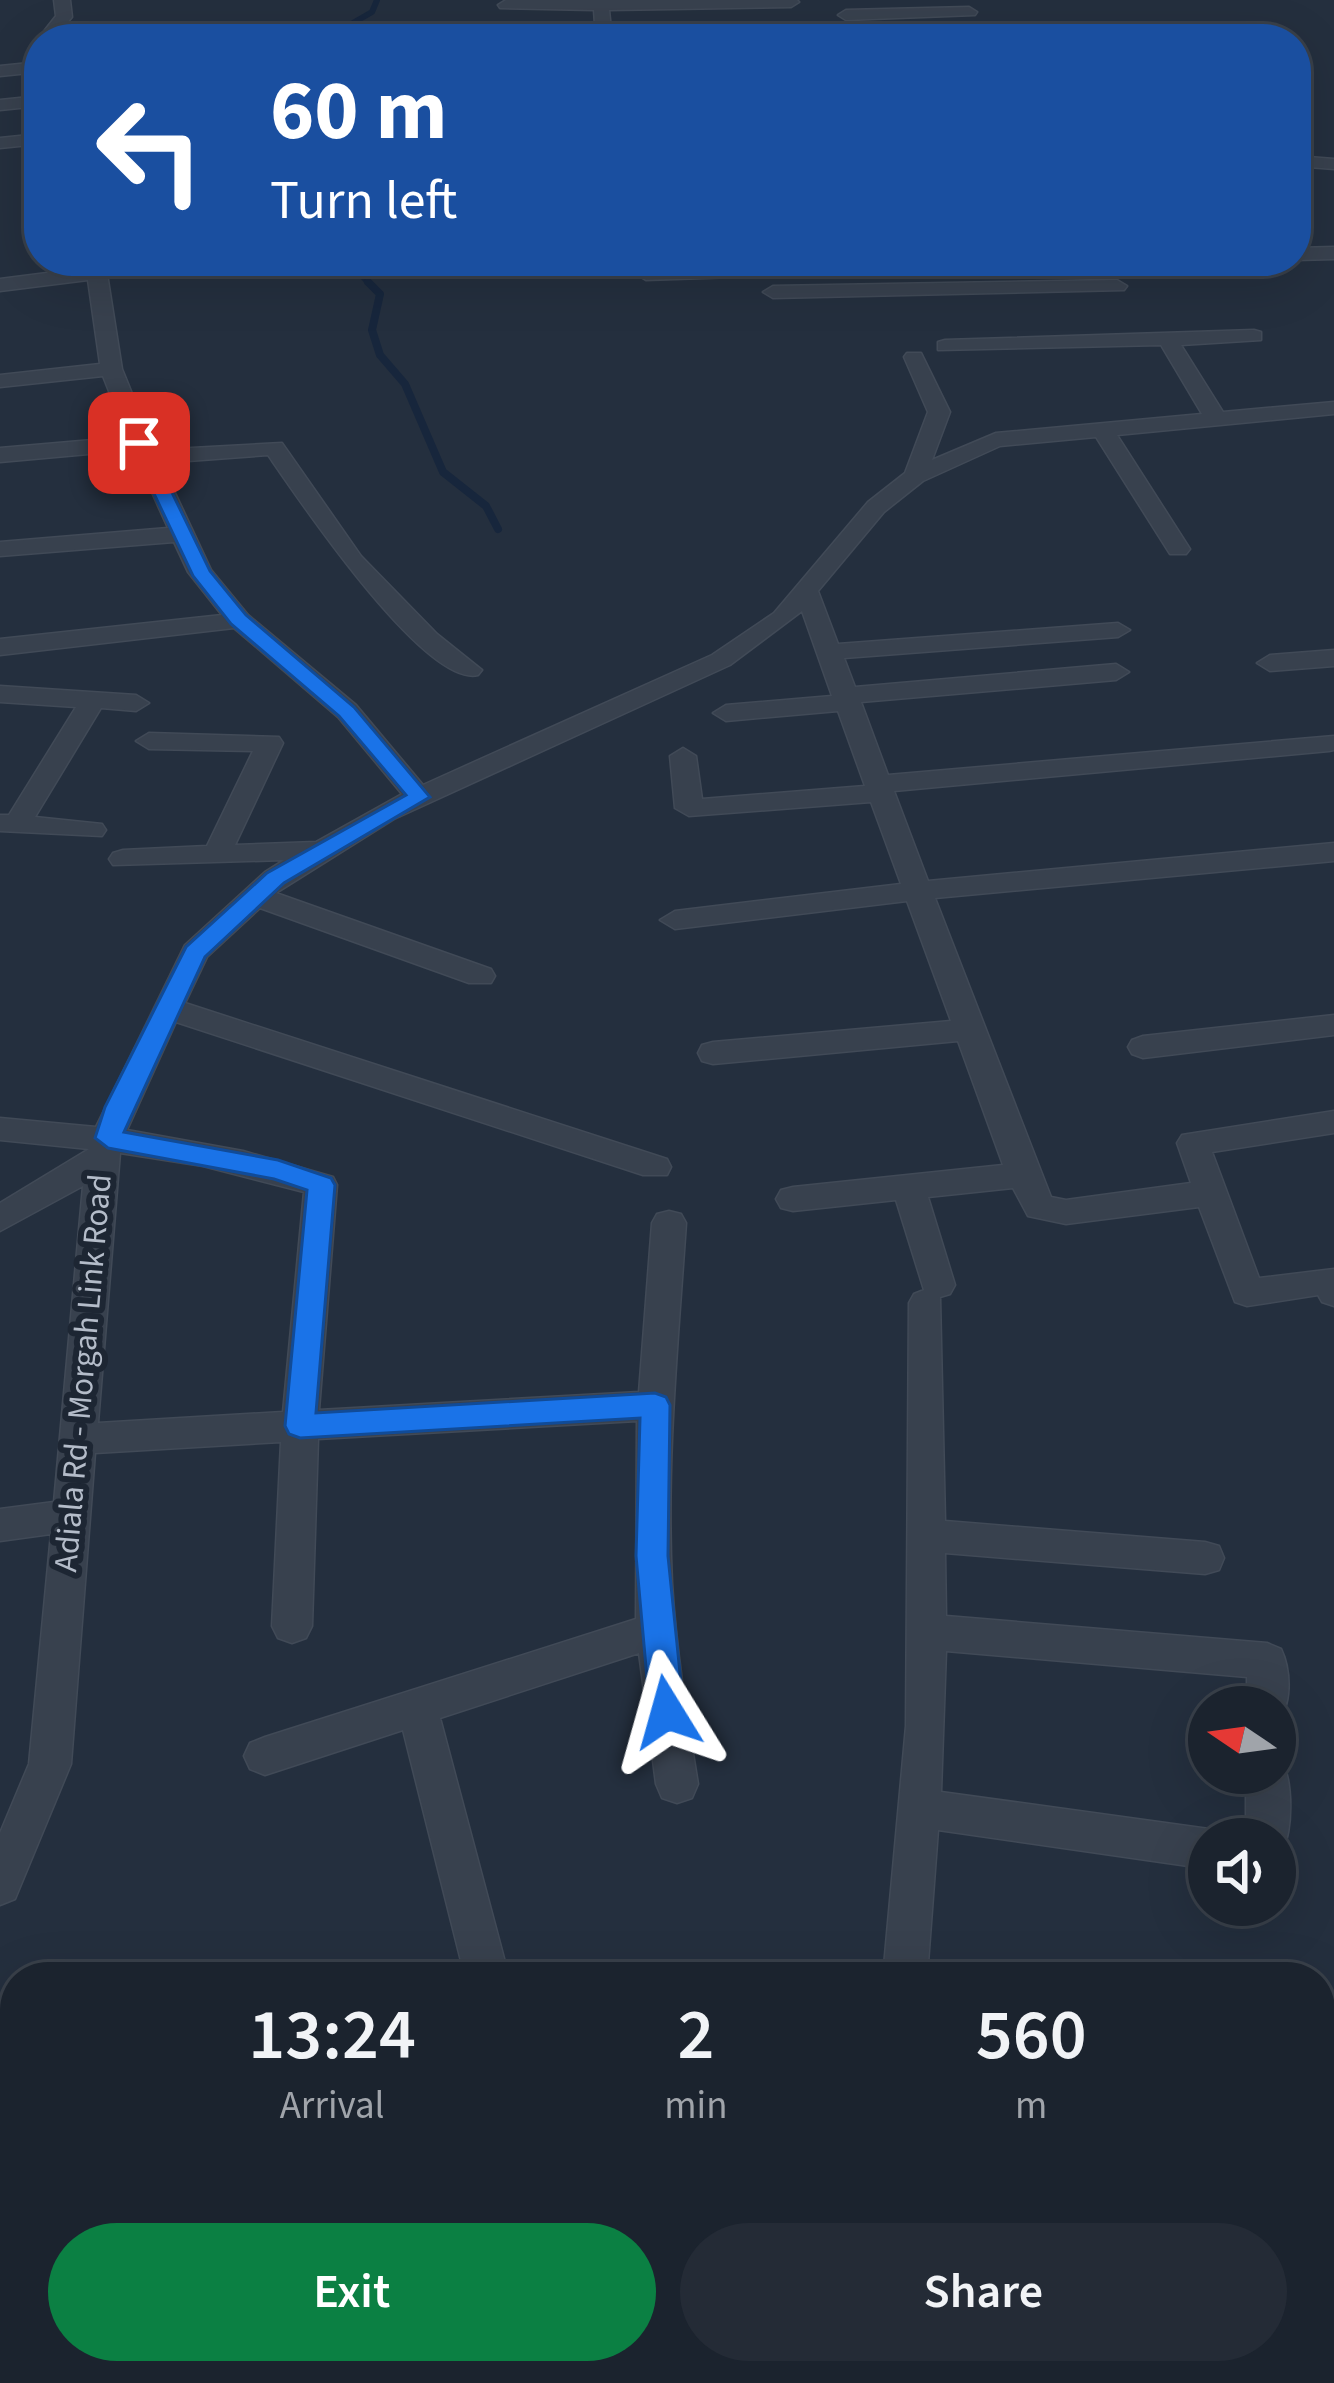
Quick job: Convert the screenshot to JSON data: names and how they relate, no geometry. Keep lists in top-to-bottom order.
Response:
{
  "streets": {
    "street": ["Adiala Rd - Morgah Link Road"]
  },
  "north": "left",
  "page": {
    "turn": ["60 m", "Turn left"],
    "eta": [
      "13:24",
      "Arrival",
      "2",
      "min",
      "560",
      "m"
    ],
    "buttons": ["Exit", "Share"]
  }
}
